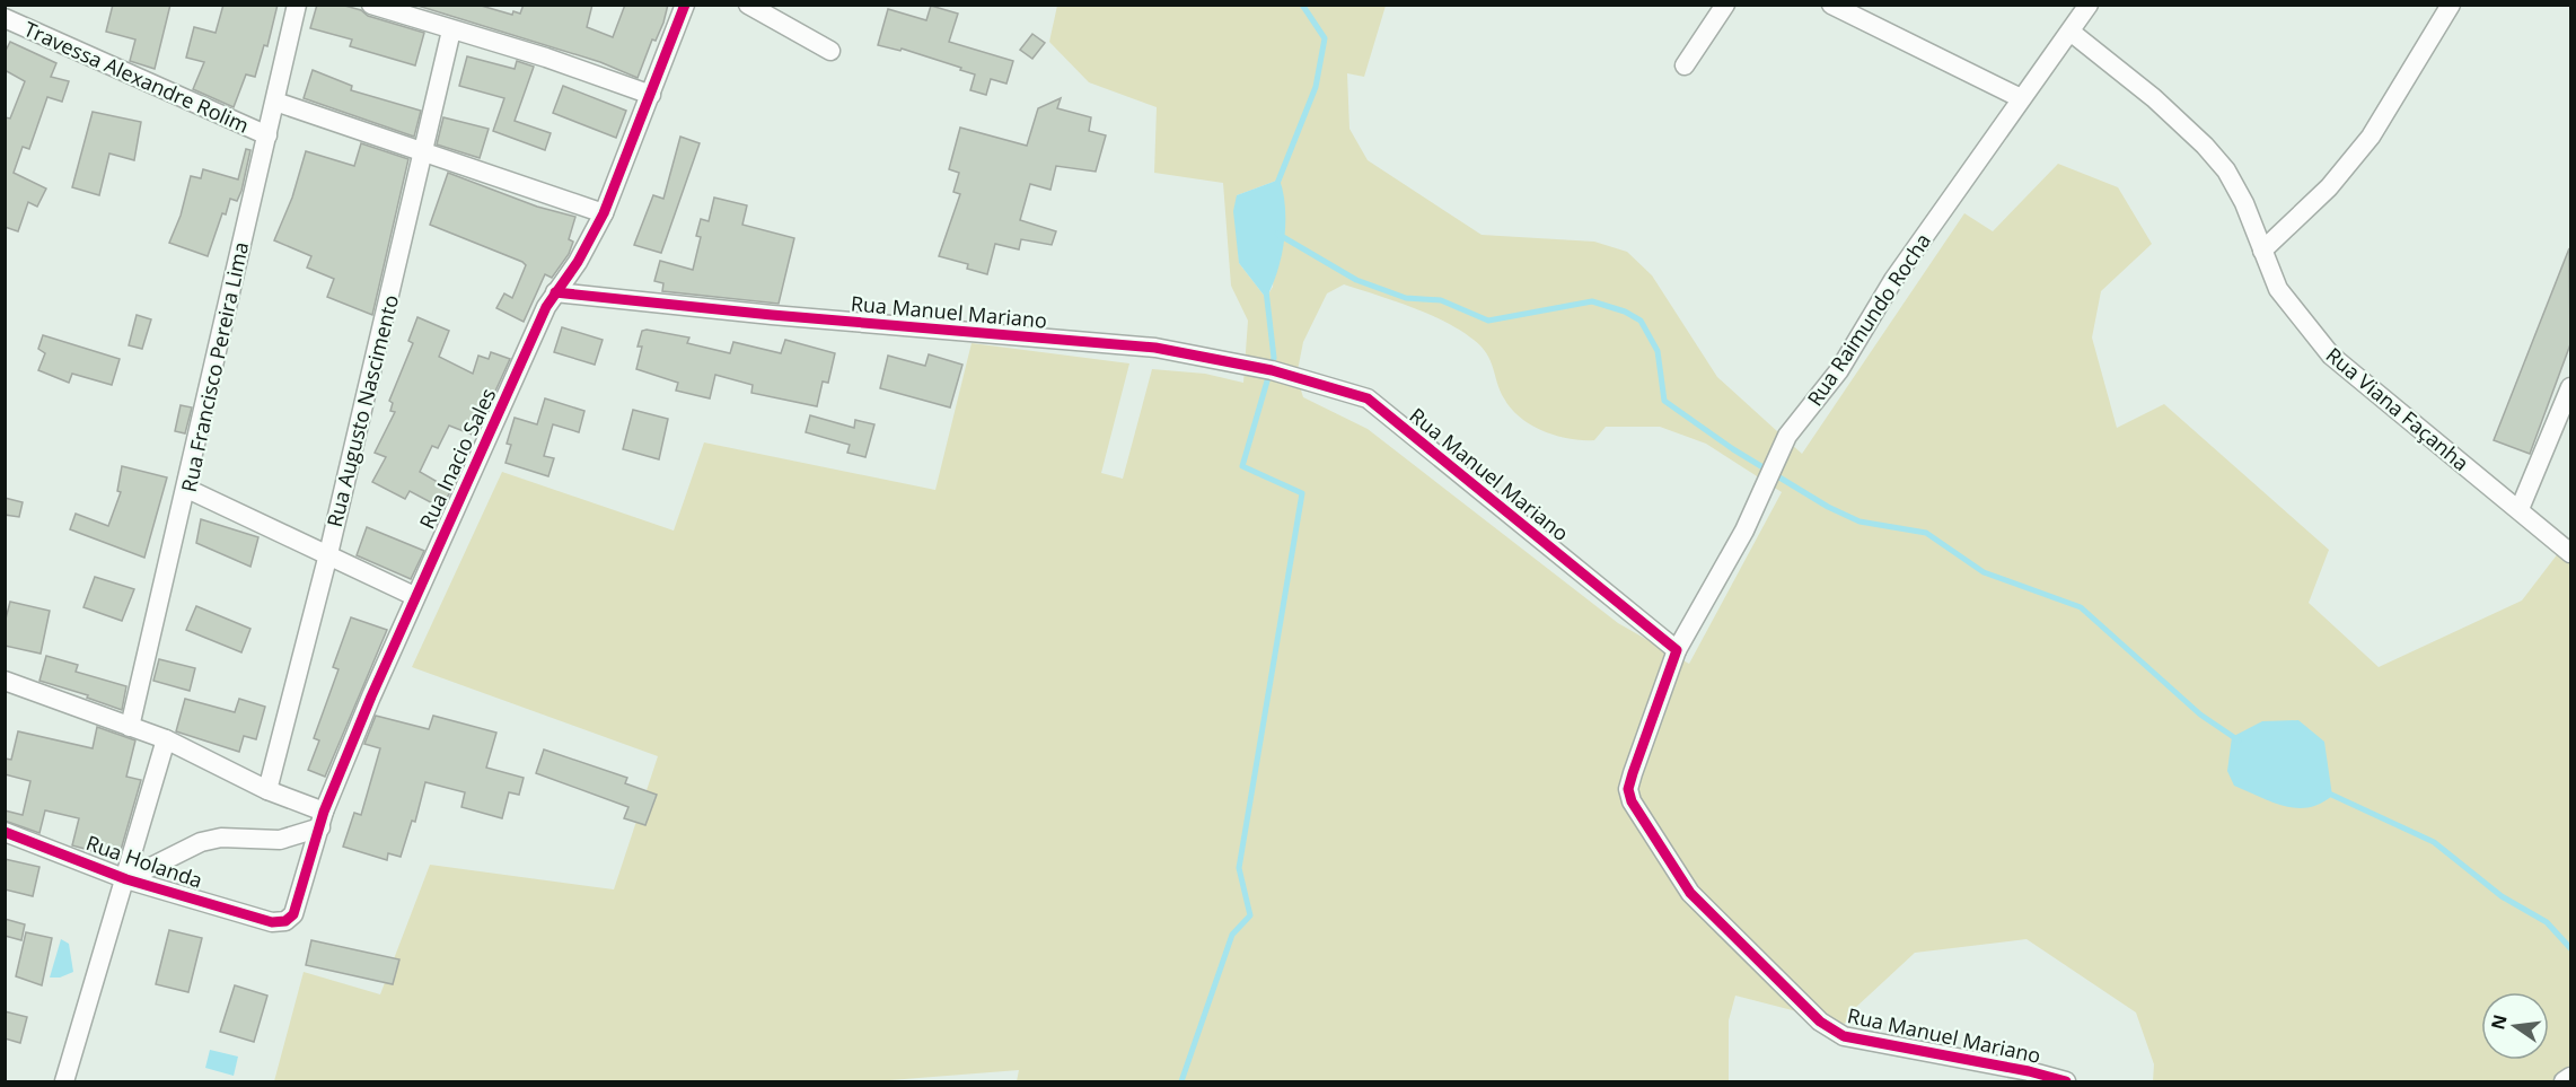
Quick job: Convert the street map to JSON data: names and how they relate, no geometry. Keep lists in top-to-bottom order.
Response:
{
  "streets": {
    "street": [
      "Travessa Alexandre Rolim",
      "Rua Manuel Mariano",
      "Rua Raimundo Rocha",
      "Rua Francisco Pereira Lima",
      "Rua Viana Façanha",
      "Rua Augusto Nascimento",
      "Rua Inacio Sales",
      "Rua Holanda"
    ]
  },
  "crossings": [
    ["Travessa Alexandre Rolim", "Rua Francisco Pereira Lima"],
    ["Rua Manuel Mariano", "Rua Raimundo Rocha"],
    ["Rua Manuel Mariano", "Rua Inacio Sales"],
    ["Rua Raimundo Rocha", "Rua Viana Façanha"],
    ["Rua Inacio Sales", "Rua Holanda"]
  ],
  "north": "left"
}
